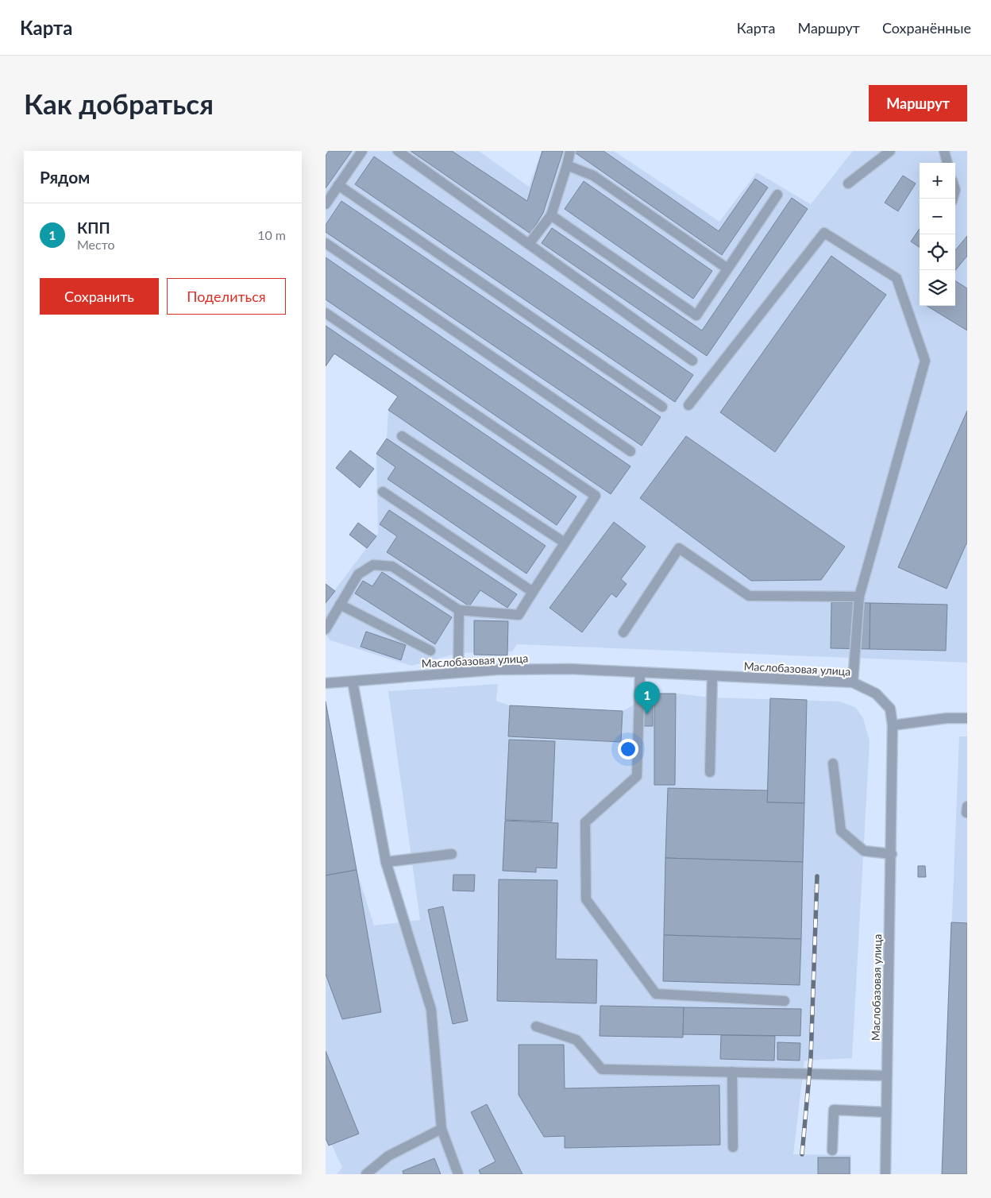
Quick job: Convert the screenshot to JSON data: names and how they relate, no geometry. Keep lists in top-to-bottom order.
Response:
{
  "streets": {
    "street": ["Маслобазовая улица"]
  },
  "page": {
    "header": "Карта",
    "nav": ["Карта", "Маршрут", "Сохранённые"],
    "buttons": [
      "Маршрут",
      ["Сохранить", "Поделиться"]
    ],
    "title": "Как добраться",
    "heading": "Рядом",
    "map_buttons": ["+", "−"],
    "list": [
      {
        "mark": "1",
        "name": "КПП",
        "note": "Место",
        "value": "10 m"
      }
    ],
    "pins": "1"
  }
}
